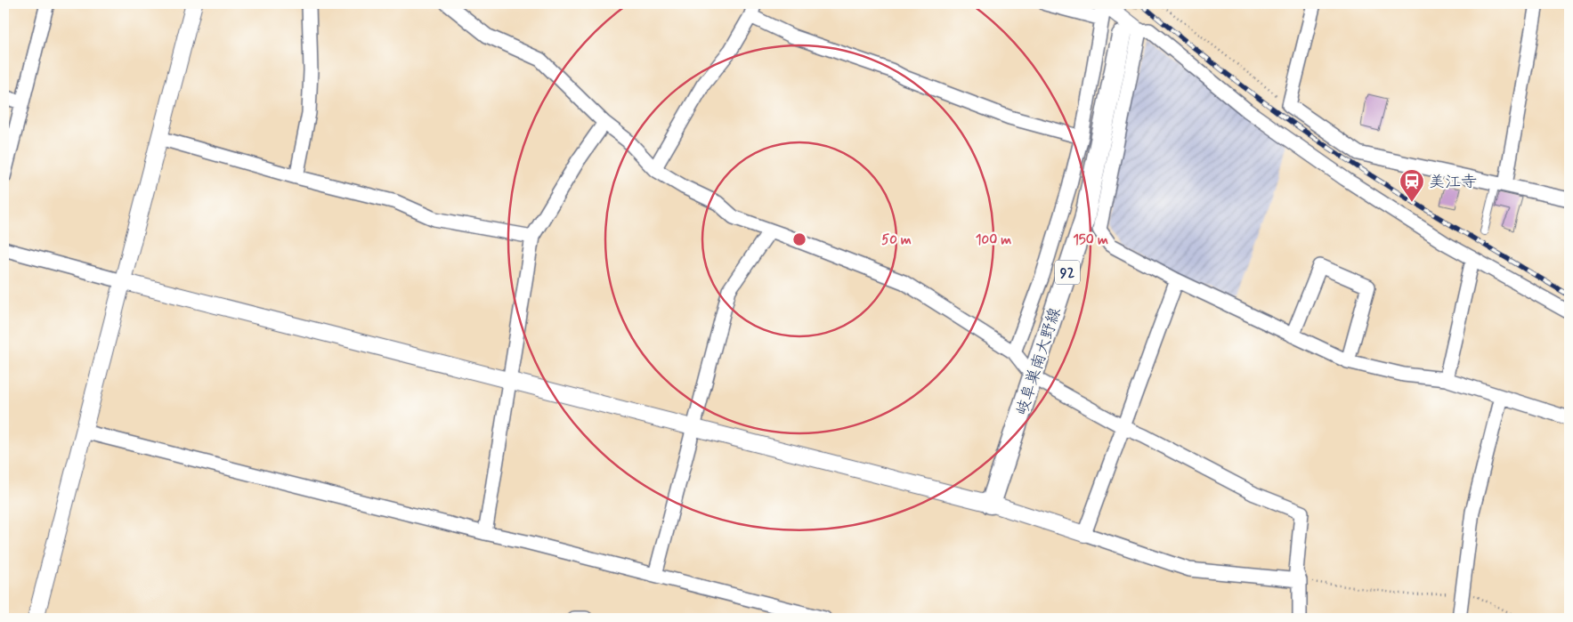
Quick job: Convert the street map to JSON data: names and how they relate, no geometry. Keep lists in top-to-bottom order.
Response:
{
  "streets": {
    "main road": ["92", "岐阜巣南大野線"]
  },
  "places": {
    "station": ["美江寺"]
  },
  "rings": ["50 m", "100 m", "150 m"]
}
